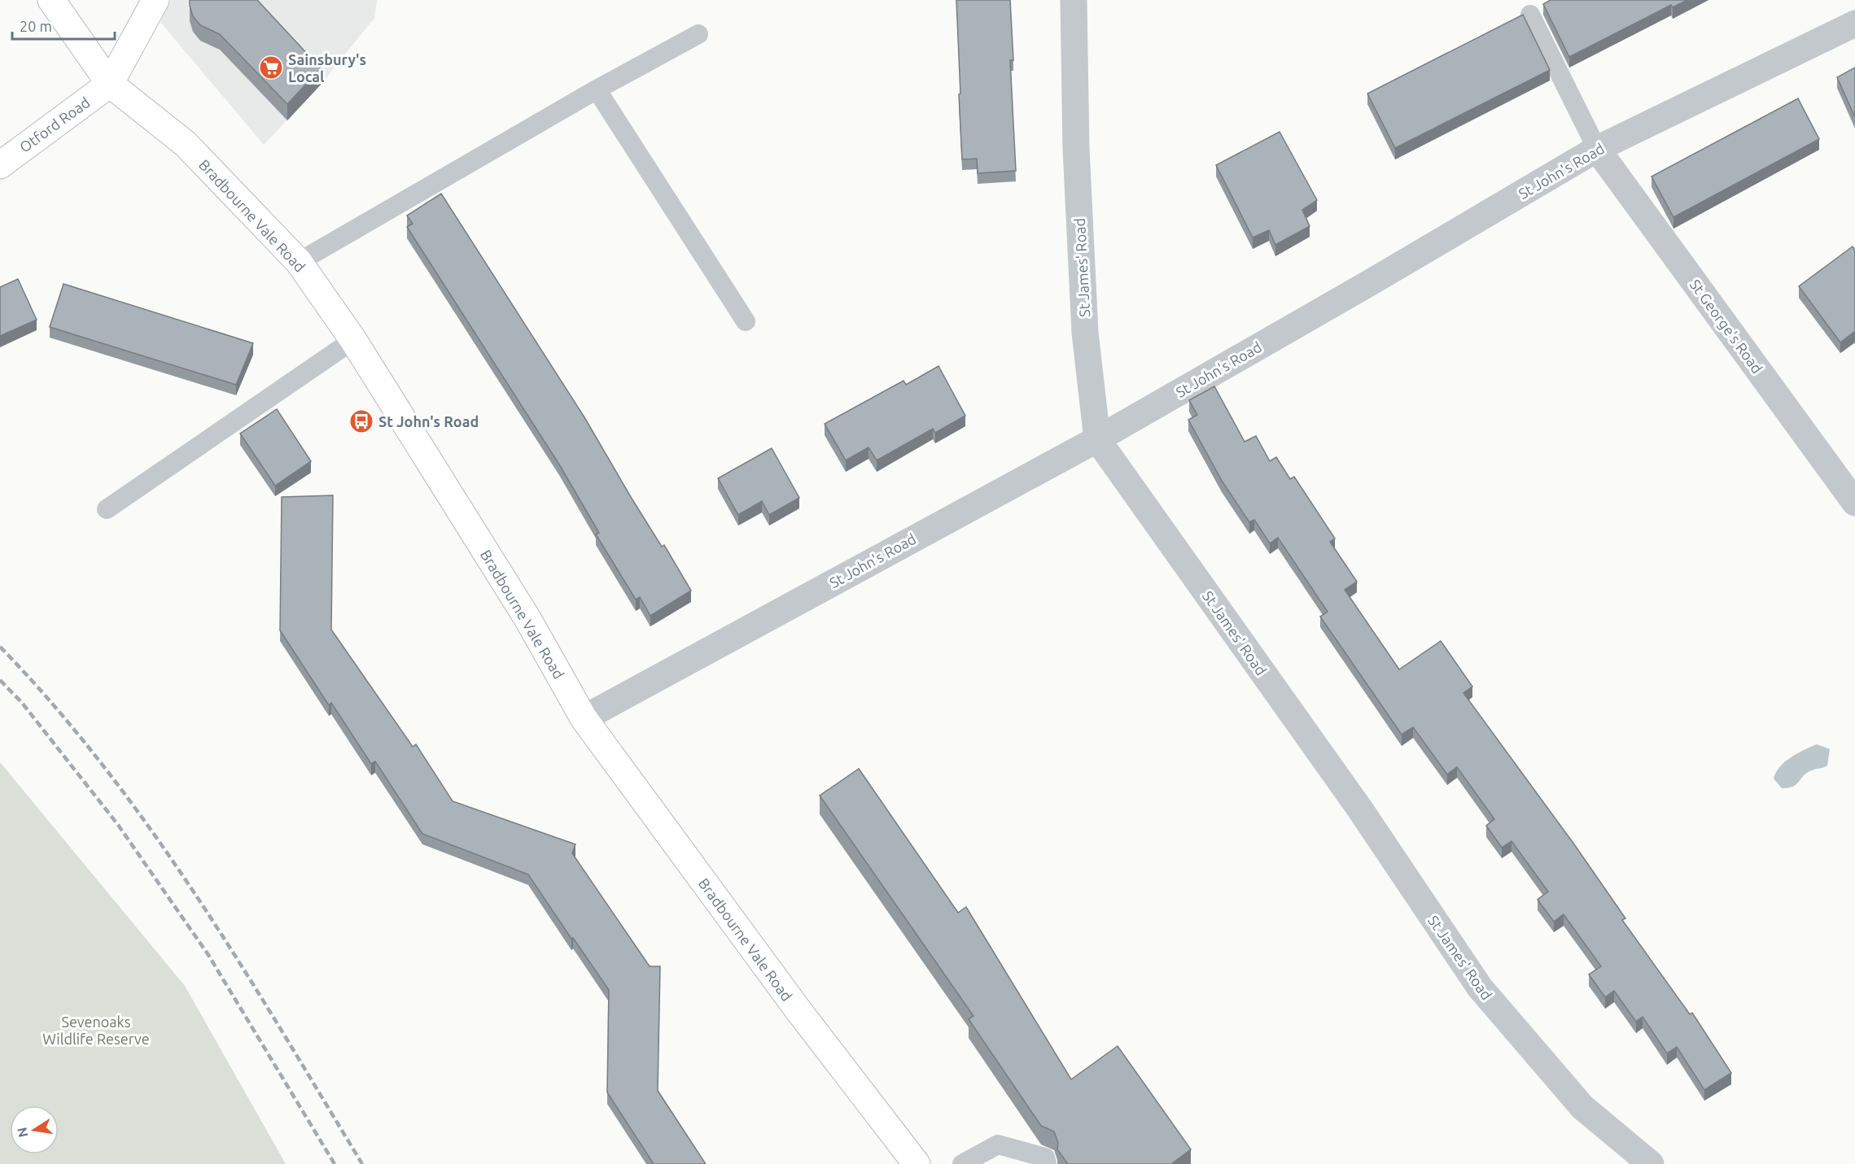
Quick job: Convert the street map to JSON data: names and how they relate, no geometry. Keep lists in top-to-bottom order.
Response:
{
  "streets": {
    "main road": ["Otford Road", "Bradbourne Vale Road"],
    "street": ["St John's Road", "St James' Road", "St George's Road"]
  },
  "crossings": [
    ["Otford Road", "Bradbourne Vale Road"],
    ["St John's Road", "Bradbourne Vale Road"],
    ["St John's Road", "St James' Road"],
    ["St John's Road", "St George's Road"]
  ],
  "parks": ["Sevenoaks Wildlife Reserve"],
  "places": {
    "supermarket": ["Sainsbury's Local"],
    "bus stop": ["St John's Road"]
  },
  "scale_bar": "20 m",
  "north": "left"
}
